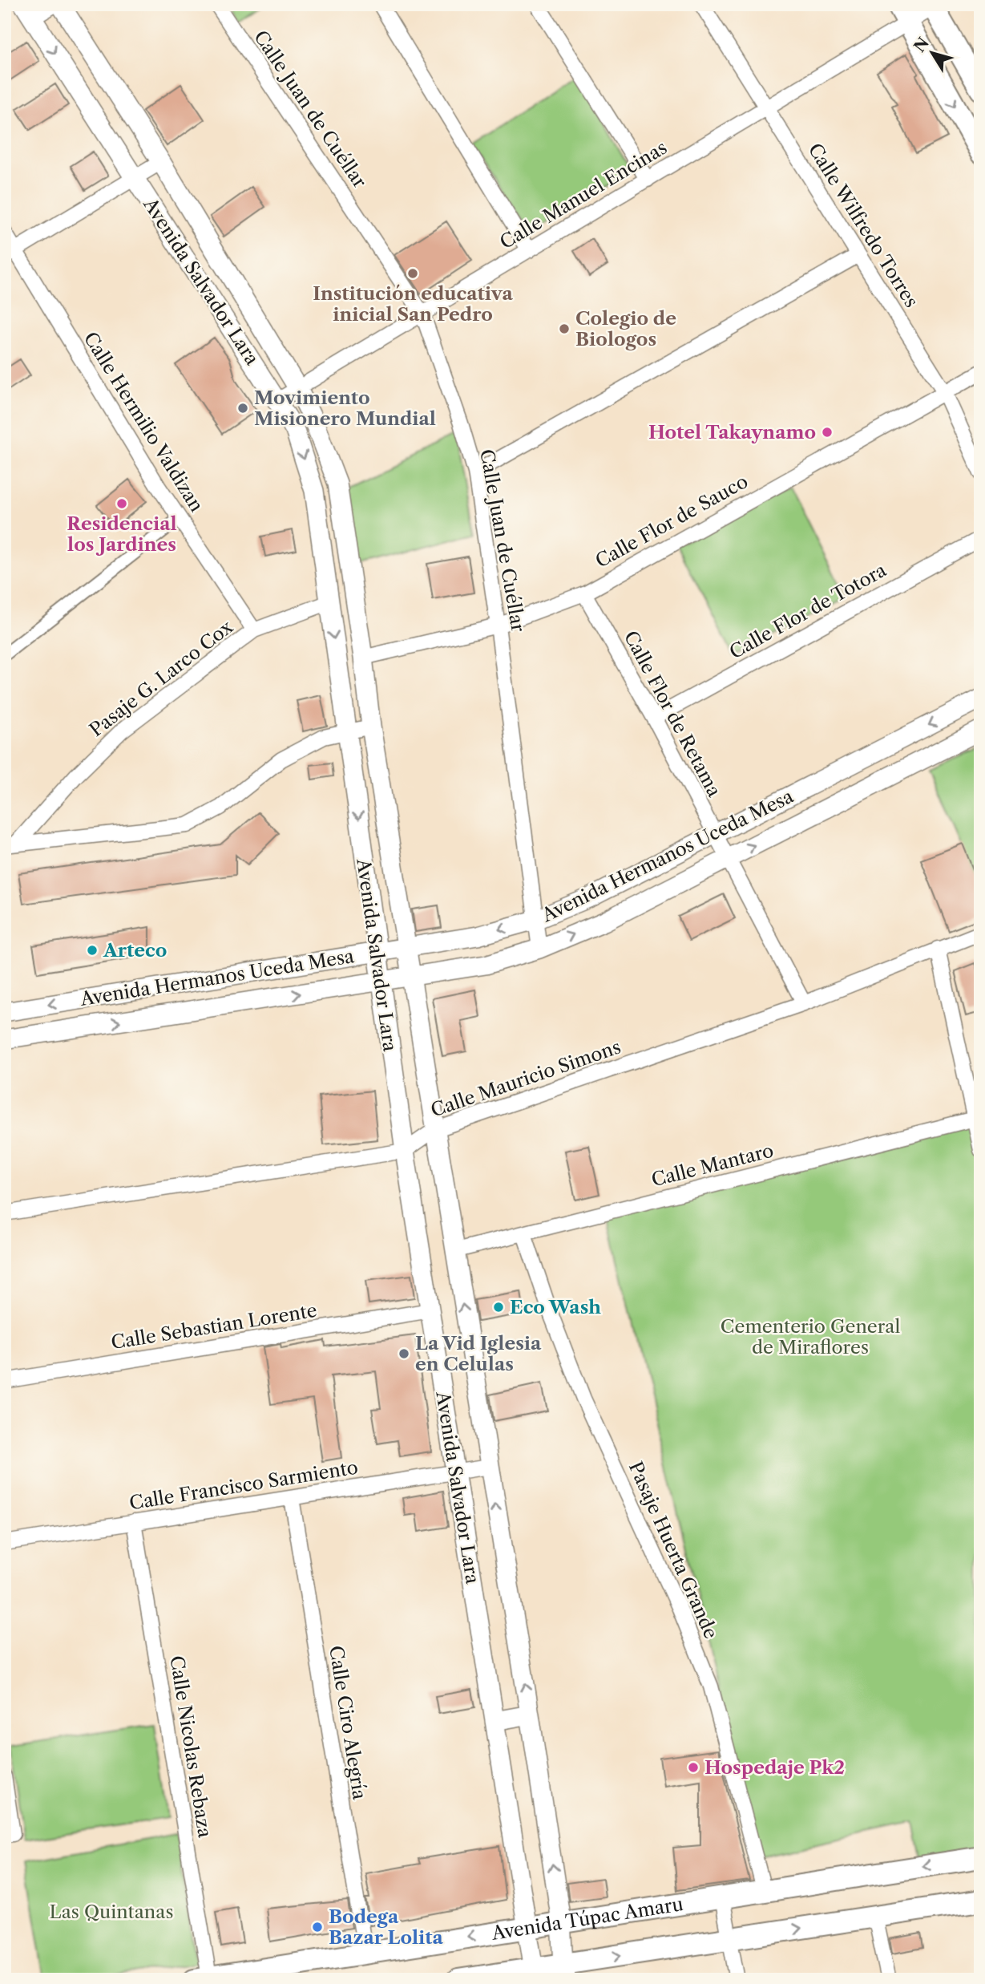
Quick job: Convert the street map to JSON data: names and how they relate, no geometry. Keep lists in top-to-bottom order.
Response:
{
  "streets": {
    "main road": ["Avenida Túpac Amaru"],
    "street": [
      "Calle Juan de Cuéllar",
      "Calle Manuel Encinas",
      "Calle Wilfredo Torres",
      "Avenida Salvador Lara",
      "Calle Hermilio Valdizan",
      "Calle Flor de Sauco",
      "Calle Flor de Totora",
      "Pasaje G. Larco Cox",
      "Calle Flor de Retama",
      "Avenida Hermanos Uceda Mesa",
      "Calle Mauricio Simons",
      "Calle Mantaro",
      "Calle Sebastian Lorente",
      "Calle Francisco Sarmiento",
      "Pasaje Huerta Grande",
      "Calle Ciro Alegría",
      "Calle Nicolas Rebaza"
    ]
  },
  "crossings": [
    ["Calle Juan de Cuéllar", "Calle Manuel Encinas"],
    ["Calle Juan de Cuéllar", "Calle Flor de Sauco"],
    ["Calle Juan de Cuéllar", "Avenida Hermanos Uceda Mesa"],
    ["Calle Manuel Encinas", "Calle Wilfredo Torres"],
    ["Calle Manuel Encinas", "Avenida Salvador Lara"],
    ["Calle Wilfredo Torres", "Calle Flor de Sauco"],
    ["Avenida Salvador Lara", "Calle Flor de Sauco"],
    ["Avenida Salvador Lara", "Pasaje G. Larco Cox"],
    ["Avenida Salvador Lara", "Avenida Hermanos Uceda Mesa"],
    ["Avenida Salvador Lara", "Calle Mauricio Simons"],
    ["Avenida Salvador Lara", "Calle Mantaro"],
    ["Avenida Salvador Lara", "Calle Sebastian Lorente"],
    ["Avenida Salvador Lara", "Calle Francisco Sarmiento"],
    ["Avenida Salvador Lara", "Avenida Túpac Amaru"],
    ["Calle Hermilio Valdizan", "Pasaje G. Larco Cox"],
    ["Calle Flor de Sauco", "Calle Flor de Retama"],
    ["Calle Flor de Totora", "Calle Flor de Retama"],
    ["Calle Flor de Retama", "Avenida Hermanos Uceda Mesa"],
    ["Calle Flor de Retama", "Calle Mauricio Simons"],
    ["Calle Mantaro", "Pasaje Huerta Grande"],
    ["Calle Francisco Sarmiento", "Calle Ciro Alegría"],
    ["Calle Francisco Sarmiento", "Calle Nicolas Rebaza"],
    ["Pasaje Huerta Grande", "Avenida Túpac Amaru"],
    ["Calle Ciro Alegría", "Avenida Túpac Amaru"],
    ["Calle Nicolas Rebaza", "Avenida Túpac Amaru"]
  ],
  "parks": ["Cementerio General de Miraflores", "Las Quintanas"],
  "places": [
    "Institución educativa inicial San Pedro",
    "Colegio de Biologos",
    "Movimiento Misionero Mundial",
    "Hotel Takaynamo",
    "Residencial los Jardines",
    "Arteco",
    "Eco Wash",
    "La Vid Iglesia en Celulas",
    "Hospedaje Pk2",
    "Bodega Bazar Lolita"
  ],
  "north": "top left"
}
